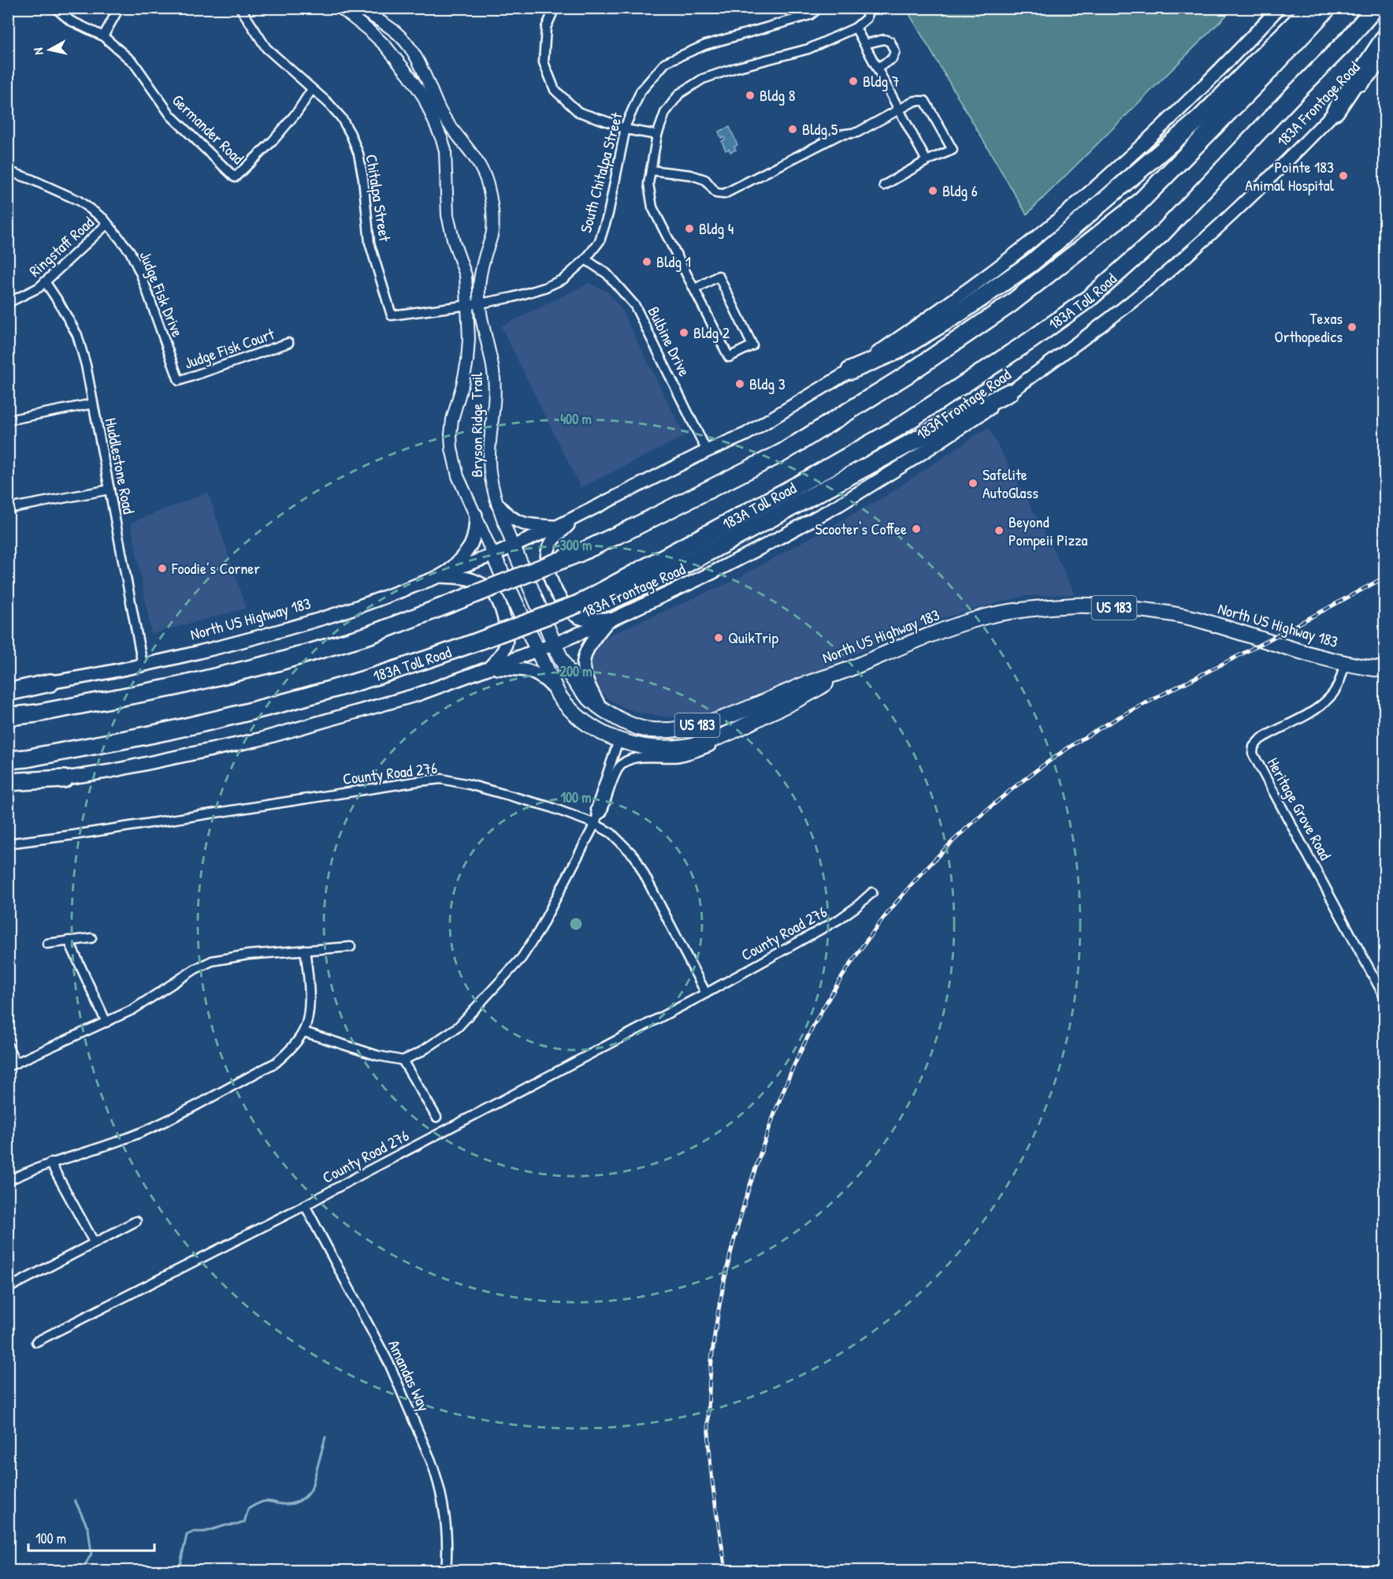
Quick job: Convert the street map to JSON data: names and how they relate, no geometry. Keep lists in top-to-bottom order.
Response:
{
  "streets": {
    "highway": ["183A Toll Road"],
    "main road": ["183A Frontage Road", "US 183", "North US Highway 183"],
    "street": [
      "Germander Road",
      "South Chitalpa Street",
      "Chitalpa Street",
      "Ringstaff Road",
      "Judge Fisk Drive",
      "Bulbine Drive",
      "Judge Fisk Court",
      "Bryson Ridge Trail",
      "Huddlestone Road",
      "County Road 276",
      "Heritage Grove Road",
      "Amandas Way"
    ]
  },
  "crossings": [
    ["183A Frontage Road", "US 183"],
    ["183A Frontage Road", "North US Highway 183"],
    ["Germander Road", "Chitalpa Street"],
    ["South Chitalpa Street", "Chitalpa Street"],
    ["South Chitalpa Street", "Bulbine Drive"],
    ["South Chitalpa Street", "Bryson Ridge Trail"],
    ["Chitalpa Street", "Bryson Ridge Trail"],
    ["Ringstaff Road", "Judge Fisk Drive"],
    ["Ringstaff Road", "Huddlestone Road"],
    ["Judge Fisk Drive", "Judge Fisk Court"],
    ["Bryson Ridge Trail", "US 183"],
    ["Bryson Ridge Trail", "North US Highway 183"],
    ["Huddlestone Road", "North US Highway 183"],
    ["US 183", "North US Highway 183"],
    ["North US Highway 183", "Heritage Grove Road"],
    ["County Road 276", "Amandas Way"]
  ],
  "places": [
    "Bldg 7",
    "Bldg 8",
    "Bldg 5",
    "Pointe 183 Animal Hospital",
    "Bldg 6",
    "Bldg 4",
    "Bldg 1",
    "Texas Orthopedics",
    "Bldg 2",
    "Bldg 3",
    "Safelite AutoGlass",
    "Scooter's Coffee",
    "Beyond Pompeii Pizza",
    "Foodie’s Corner",
    "QuikTrip"
  ],
  "scale_bar": "100 m",
  "north": "left",
  "rings": [
    "400 m",
    "300 m",
    "200 m",
    "100 m"
  ]
}
